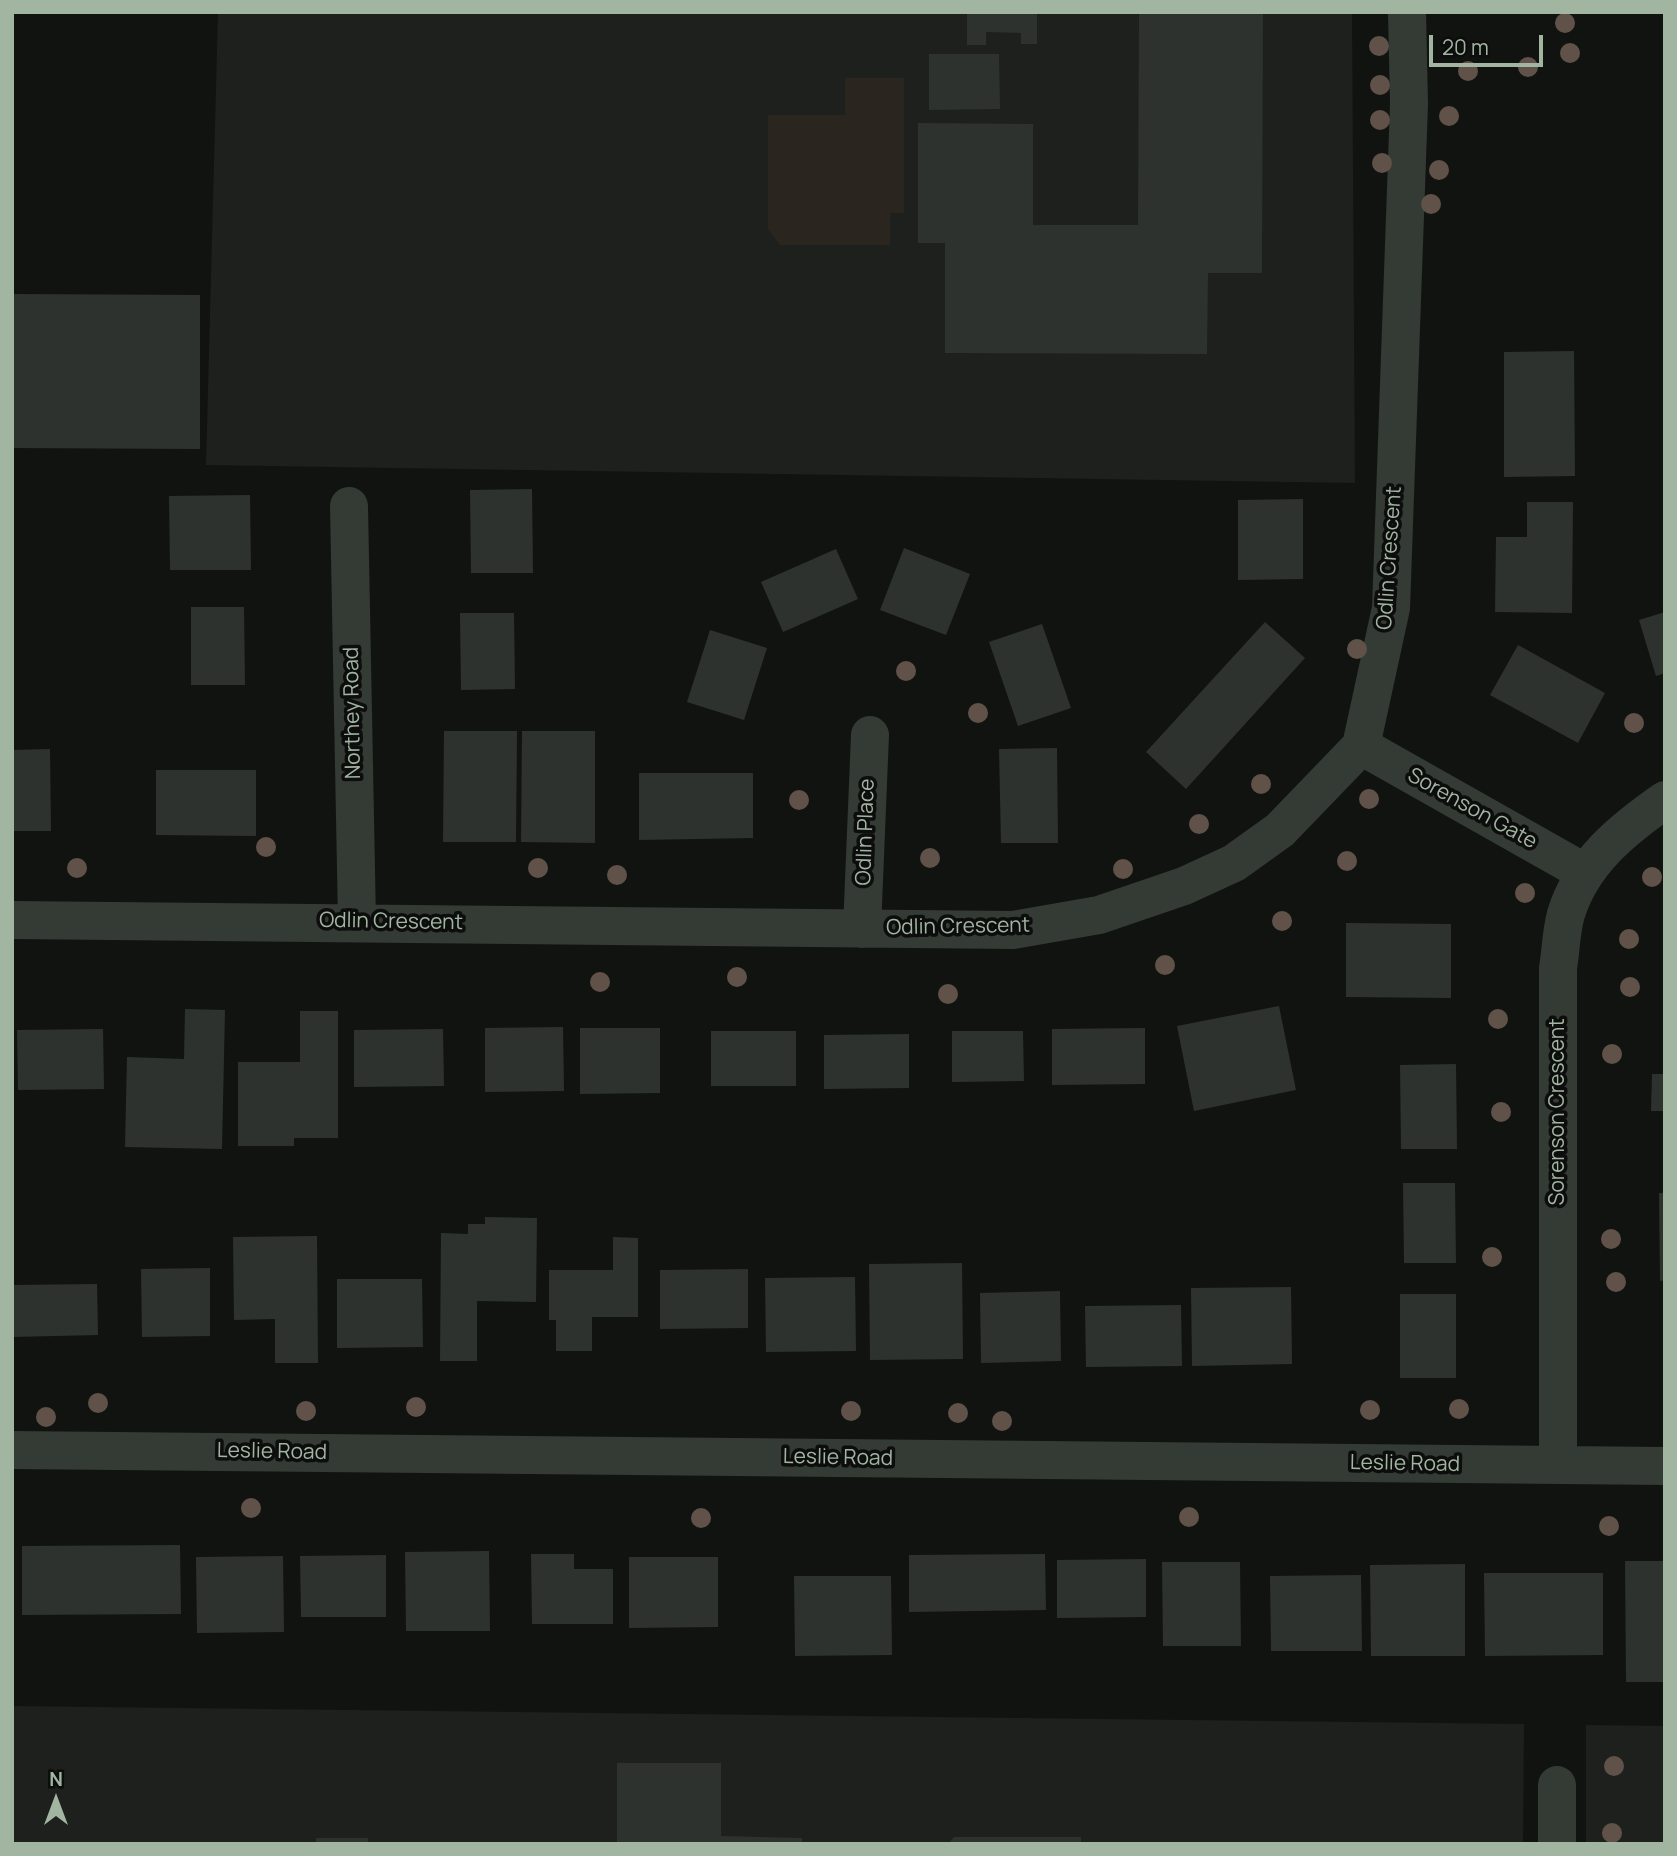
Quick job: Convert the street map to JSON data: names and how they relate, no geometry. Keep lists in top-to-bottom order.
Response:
{
  "streets": {
    "street": [
      "Odlin Crescent",
      "Northey Road",
      "Sorenson Gate",
      "Odlin Place",
      "Sorenson Crescent",
      "Leslie Road"
    ]
  },
  "crossings": [
    ["Odlin Crescent", "Northey Road"],
    ["Odlin Crescent", "Sorenson Gate"],
    ["Odlin Crescent", "Odlin Place"],
    ["Sorenson Gate", "Sorenson Crescent"],
    ["Sorenson Crescent", "Leslie Road"]
  ],
  "scale_bar": "20 m",
  "north": "top"
}
